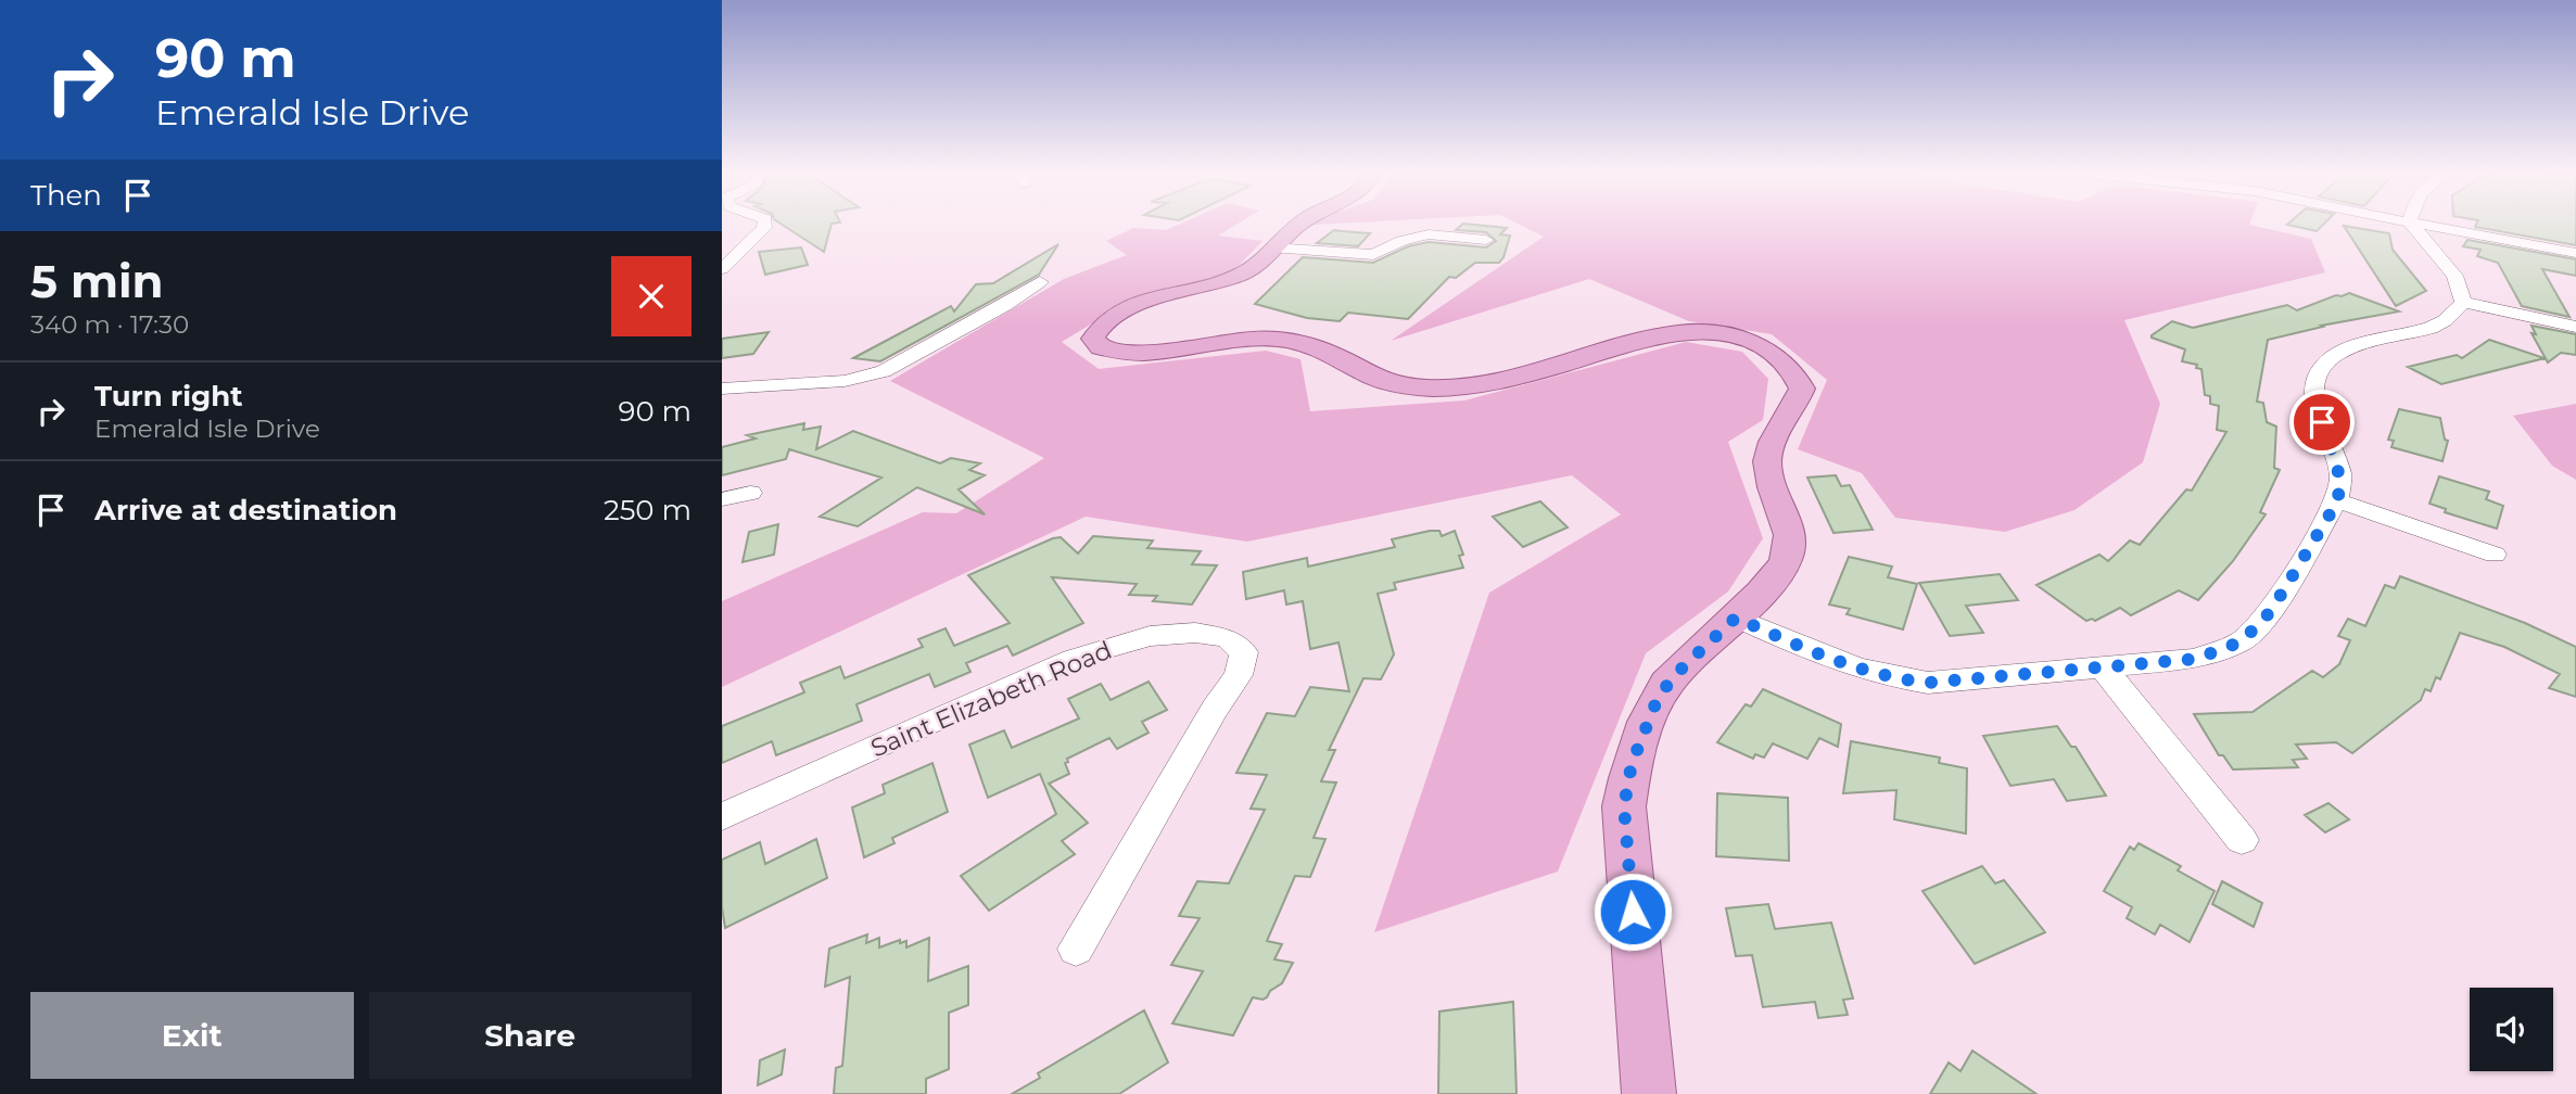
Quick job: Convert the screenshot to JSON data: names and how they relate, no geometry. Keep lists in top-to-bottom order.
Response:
{
  "streets": {
    "street": ["Saint Elizabeth Road"]
  },
  "page": {
    "turn": ["90 m", "Emerald Isle Drive"],
    "then": "Then",
    "heading": ["5 min", "340 m · 17:30"],
    "list": [
      {
        "name": "Turn right",
        "note": "Emerald Isle Drive",
        "value": "90 m"
      },
      {
        "name": "Arrive at destination",
        "value": "250 m"
      }
    ],
    "buttons": ["Exit", "Share"]
  }
}
